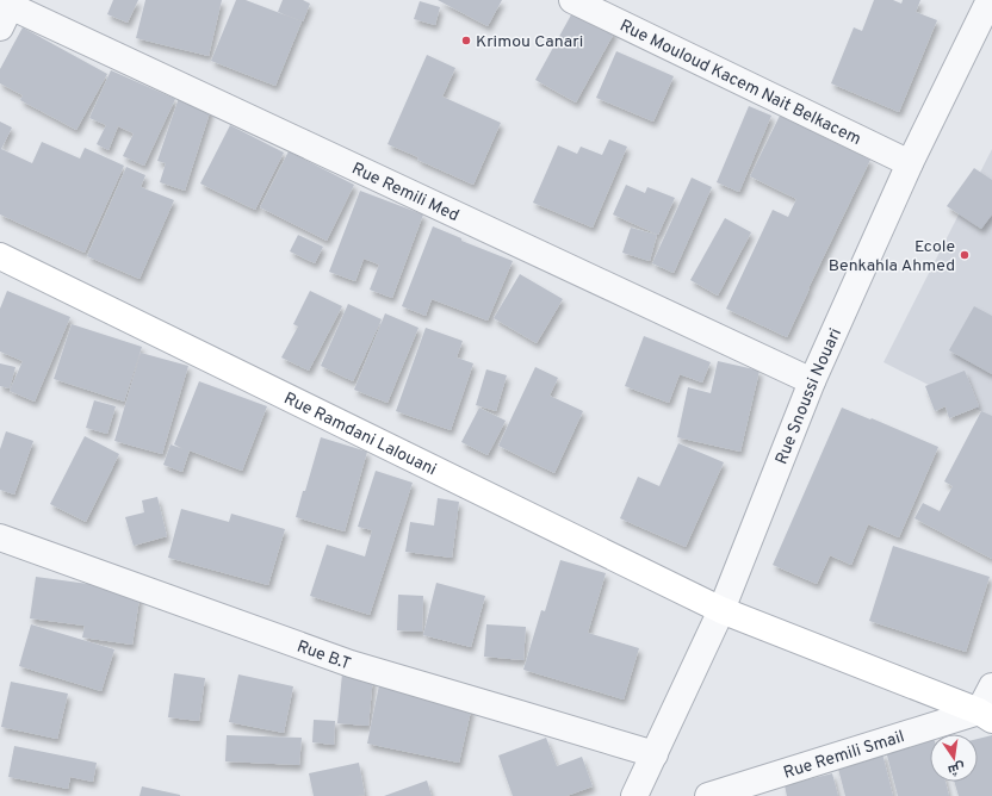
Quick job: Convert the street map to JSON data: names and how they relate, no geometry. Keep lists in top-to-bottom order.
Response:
{
  "streets": {
    "street": [
      "Rue Mouloud Kacem Nait Belkacem",
      "Rue Remili Med",
      "Rue Snoussi Nouari",
      "Rue Ramdani Lalouani",
      "Rue B.T",
      "Rue Remili Smail"
    ]
  },
  "crossings": [
    ["Rue Mouloud Kacem Nait Belkacem", "Rue Snoussi Nouari"],
    ["Rue Remili Med", "Rue Snoussi Nouari"],
    ["Rue Snoussi Nouari", "Rue Ramdani Lalouani"],
    ["Rue Snoussi Nouari", "Rue B.T"],
    ["Rue Ramdani Lalouani", "Rue Remili Smail"]
  ],
  "places": ["Krimou Canari", "Ecole Benkahla Ahmed"],
  "north": "bottom"
}
